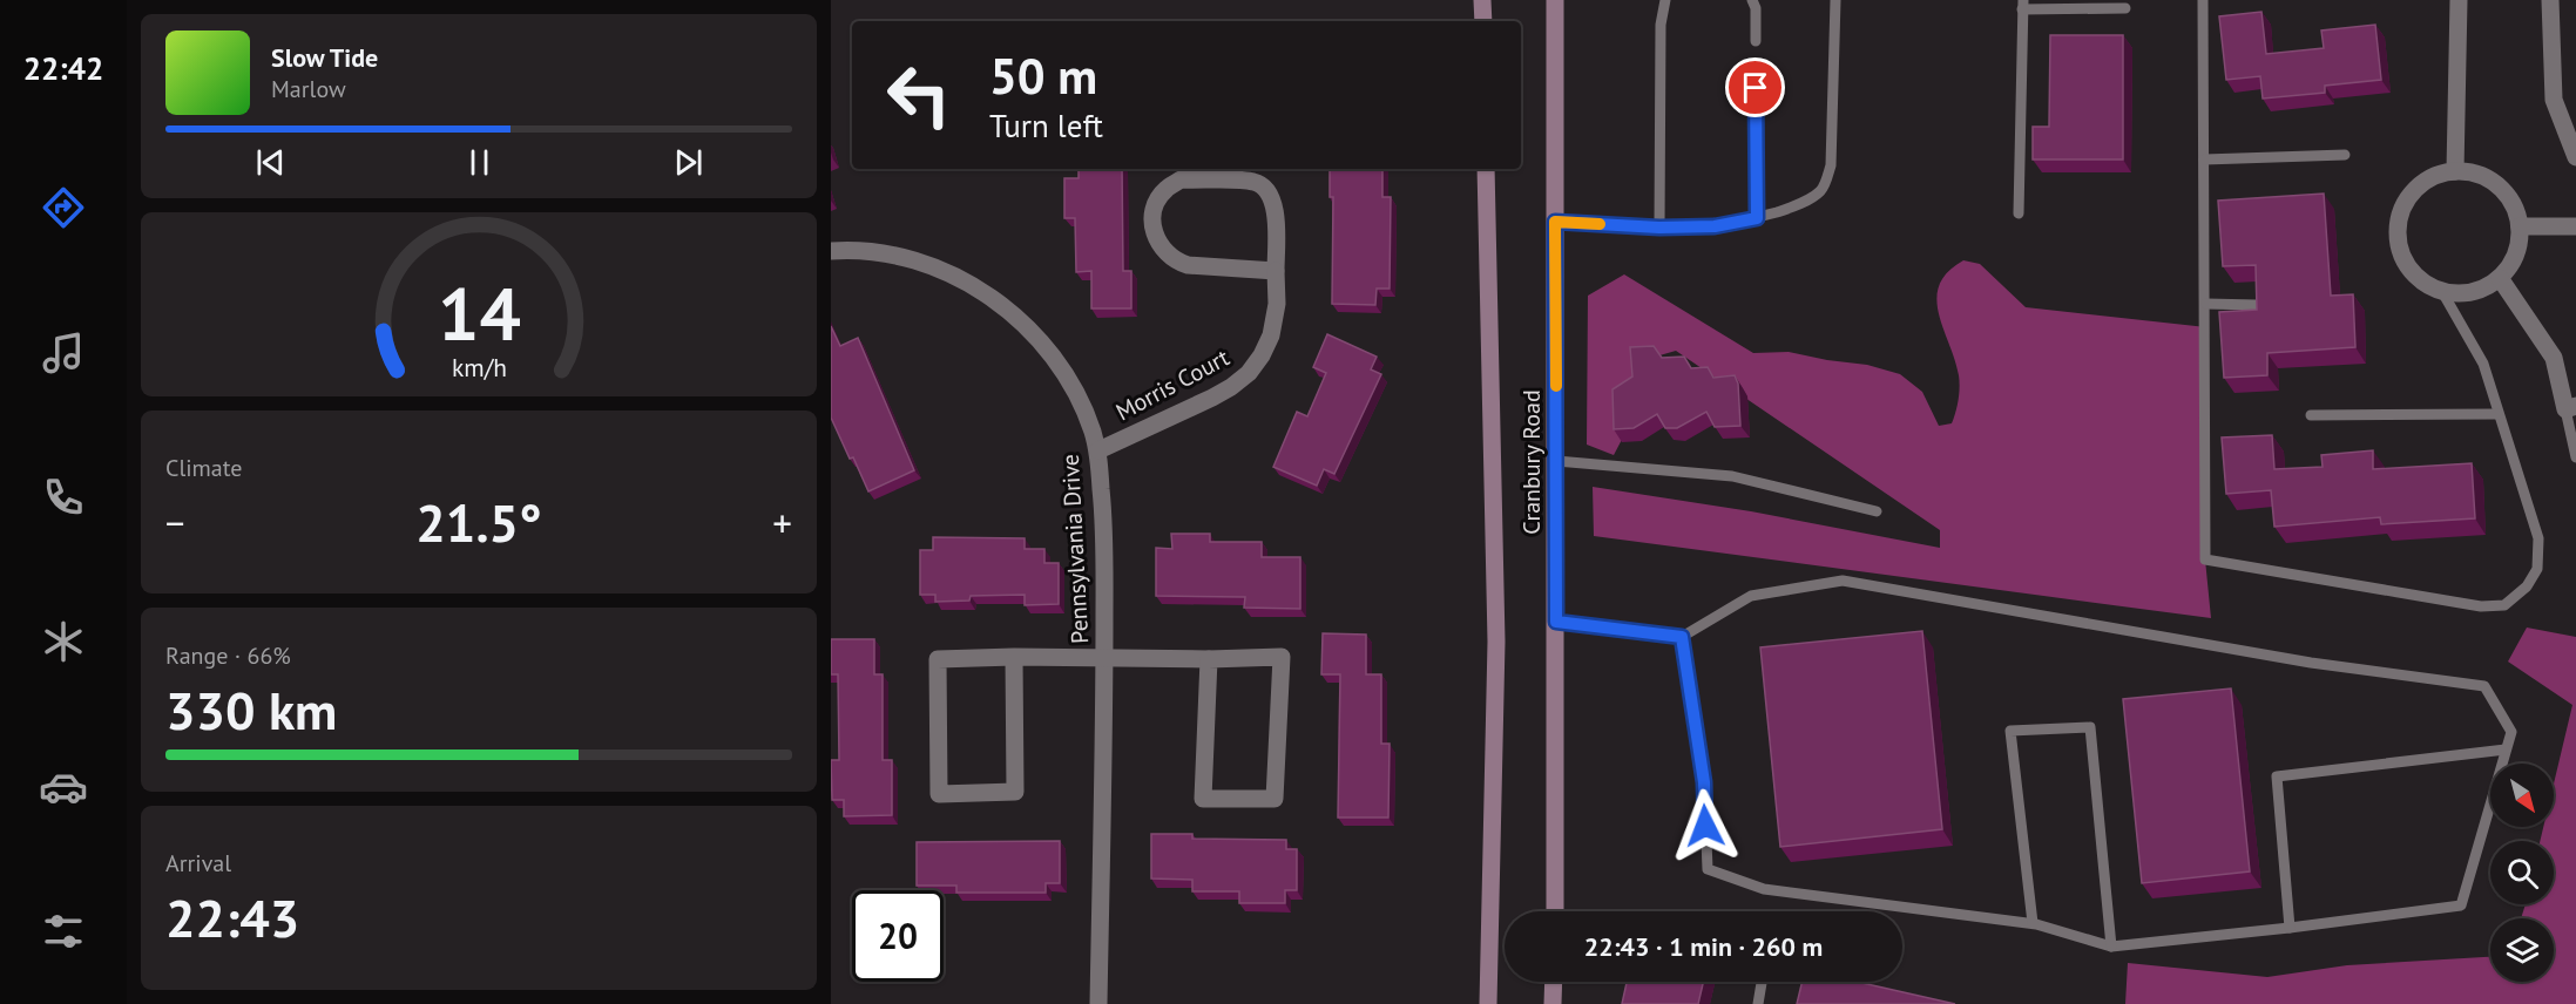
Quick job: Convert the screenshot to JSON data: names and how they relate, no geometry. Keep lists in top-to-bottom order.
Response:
{
  "streets": {
    "main road": ["Cranbury Road"],
    "street": ["Morris Court", "Pennsylvania Drive"]
  },
  "crossings": [
    ["Morris Court", "Pennsylvania Drive"]
  ],
  "north": "bottom right",
  "page": {
    "tabs": "22:42",
    "turn": ["50 m", "Turn left"],
    "song": ["Slow Tide", "Marlow"],
    "tile": [
      "Climate",
      ["Range · 66%", "330 km"],
      ["Arrival", "22:43"]
    ],
    "heat": ["−", "21.5°", "+"],
    "limit": "20",
    "trip": "22:43 · 1 min · 260 m",
    "gauge": ["14", "km/h"]
  }
}
